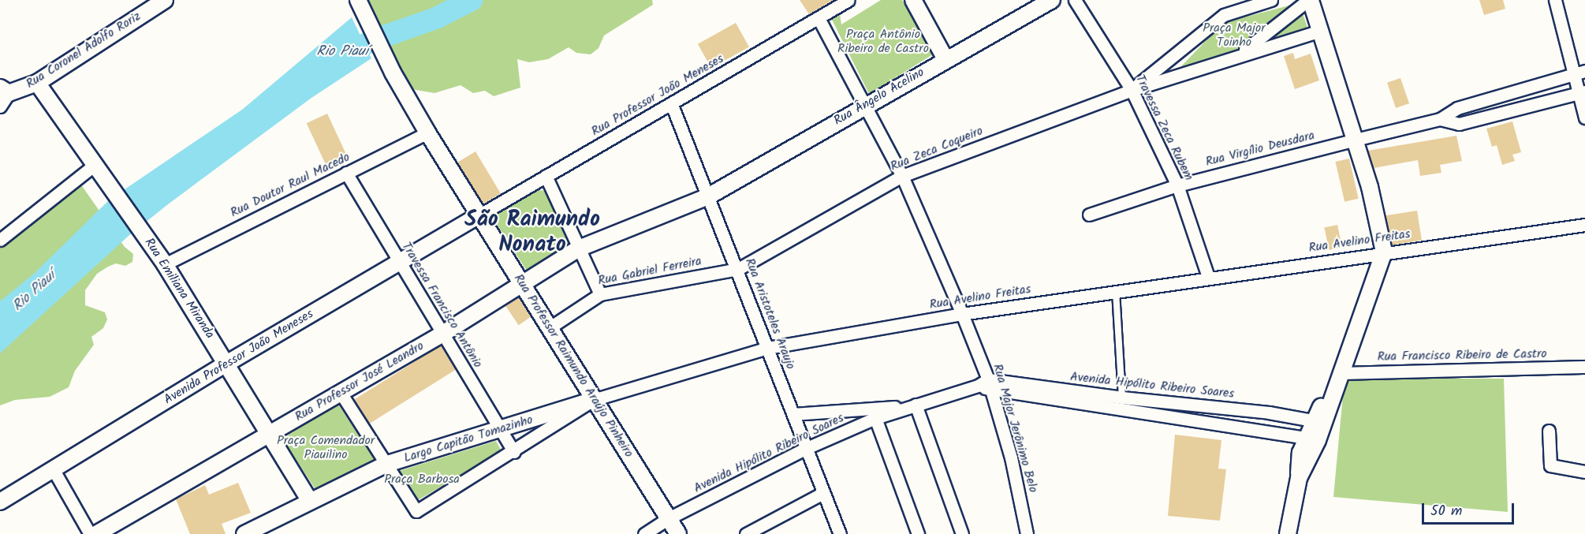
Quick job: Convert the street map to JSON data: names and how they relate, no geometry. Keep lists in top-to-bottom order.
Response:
{
  "streets": {
    "main road": [
      "Rua Coronel Adolfo Roriz",
      "Rua Ângelo Acelino",
      "Rua Emiliana Miranda",
      "Avenida Professor João Meneses",
      "Rua Professor Raimundo Araújo Pinheiro",
      "Rua Professor José Leandro",
      "Largo Capitão Tomazinho"
    ],
    "street": [
      "Rua Professor João Meneses",
      "Travessa Zeca Rubem",
      "Rua Zeca Coqueiro",
      "Rua Virgílio Deusdara",
      "Rua Doutor Raul Macedo",
      "Rua Avelino Freitas",
      "Rua Gabriel Ferreira",
      "Travessa Francisco Antônio",
      "Rua Aristoteles Araujo",
      "Rua Francisco Ribeiro de Castro",
      "Avenida Hipólito Ribeiro Soares",
      "Rua Major Jerônimo Belo"
    ]
  },
  "crossings": [
    ["Rua Coronel Adolfo Roriz", "Rua Emiliana Miranda"],
    ["Rua Professor João Meneses", "Rua Aristoteles Araujo"],
    ["Rua Professor João Meneses", "Avenida Professor João Meneses"],
    ["Rua Professor João Meneses", "Rua Professor Raimundo Araújo Pinheiro"],
    ["Rua Professor João Meneses", "Rua Major Jerônimo Belo"],
    ["Rua Ângelo Acelino", "Rua Aristoteles Araujo"],
    ["Rua Ângelo Acelino", "Rua Professor José Leandro"],
    ["Rua Ângelo Acelino", "Rua Major Jerônimo Belo"],
    ["Travessa Zeca Rubem", "Rua Zeca Coqueiro"],
    ["Travessa Zeca Rubem", "Rua Virgílio Deusdara"],
    ["Travessa Zeca Rubem", "Rua Avelino Freitas"],
    ["Rua Zeca Coqueiro", "Rua Gabriel Ferreira"],
    ["Rua Zeca Coqueiro", "Rua Aristoteles Araujo"],
    ["Rua Zeca Coqueiro", "Rua Major Jerônimo Belo"],
    ["Rua Doutor Raul Macedo", "Rua Emiliana Miranda"],
    ["Rua Doutor Raul Macedo", "Travessa Francisco Antônio"],
    ["Rua Doutor Raul Macedo", "Rua Professor Raimundo Araújo Pinheiro"],
    ["Rua Avelino Freitas", "Travessa Francisco Antônio"],
    ["Rua Avelino Freitas", "Rua Aristoteles Araujo"],
    ["Rua Avelino Freitas", "Rua Professor Raimundo Araújo Pinheiro"],
    ["Rua Avelino Freitas", "Rua Major Jerônimo Belo"],
    ["Rua Avelino Freitas", "Largo Capitão Tomazinho"],
    ["Rua Gabriel Ferreira", "Rua Aristoteles Araujo"],
    ["Rua Gabriel Ferreira", "Rua Professor Raimundo Araújo Pinheiro"],
    ["Rua Emiliana Miranda", "Avenida Professor João Meneses"],
    ["Rua Emiliana Miranda", "Rua Professor José Leandro"],
    ["Rua Emiliana Miranda", "Largo Capitão Tomazinho"],
    ["Travessa Francisco Antônio", "Avenida Professor João Meneses"],
    ["Travessa Francisco Antônio", "Rua Professor José Leandro"],
    ["Travessa Francisco Antônio", "Largo Capitão Tomazinho"],
    ["Rua Aristoteles Araujo", "Avenida Hipólito Ribeiro Soares"],
    ["Avenida Professor João Meneses", "Rua Professor Raimundo Araújo Pinheiro"],
    ["Rua Professor Raimundo Araújo Pinheiro", "Rua Professor José Leandro"],
    ["Rua Professor Raimundo Araújo Pinheiro", "Avenida Hipólito Ribeiro Soares"],
    ["Rua Professor Raimundo Araújo Pinheiro", "Largo Capitão Tomazinho"],
    ["Avenida Hipólito Ribeiro Soares", "Rua Major Jerônimo Belo"]
  ],
  "districts": ["São Raimundo Nonato"],
  "water": ["Rio Piauí"],
  "parks": [
    "Praça Major Toinho",
    "Praça Antônio Ribeiro de Castro",
    "Praça Comendador Piauilino",
    "Praça Barbosa"
  ],
  "scale_bar": "50 m"
}
